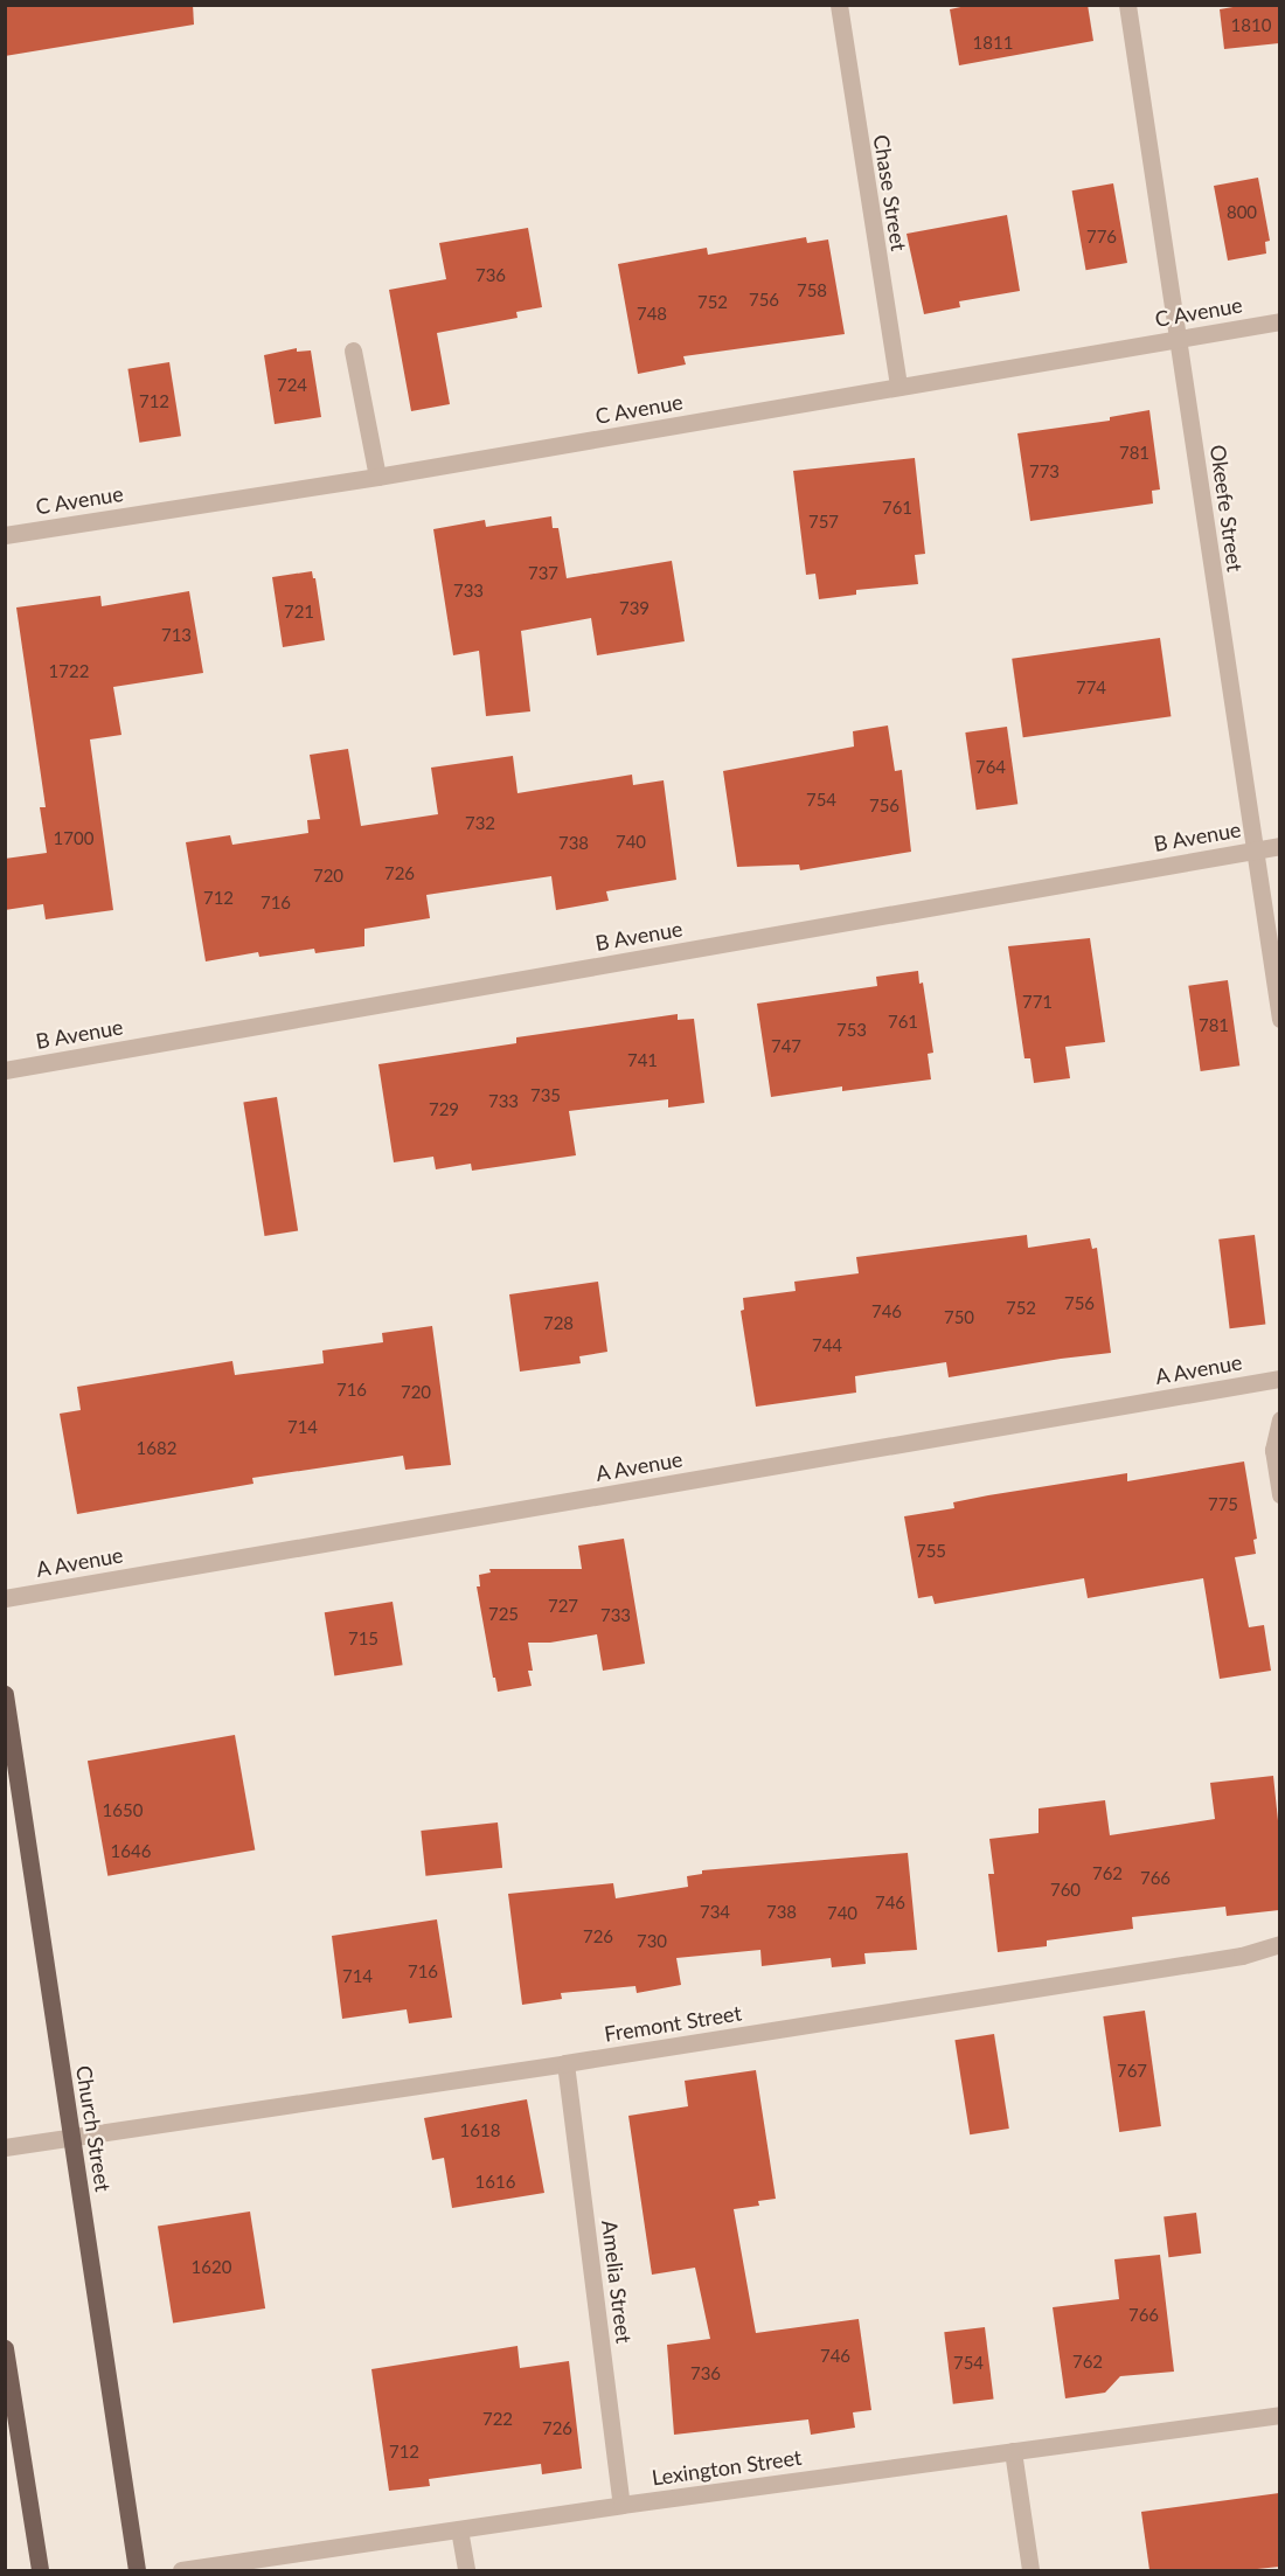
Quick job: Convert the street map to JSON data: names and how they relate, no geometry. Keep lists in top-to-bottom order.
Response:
{
  "streets": {
    "main road": ["Church Street"],
    "street": [
      "Chase Street",
      "C Avenue",
      "Okeefe Street",
      "B Avenue",
      "A Avenue",
      "Fremont Street",
      "Amelia Street",
      "Lexington Street"
    ]
  },
  "crossings": [
    ["Chase Street", "C Avenue"],
    ["C Avenue", "Okeefe Street"],
    ["Okeefe Street", "B Avenue"],
    ["Fremont Street", "Church Street"],
    ["Fremont Street", "Amelia Street"],
    ["Amelia Street", "Lexington Street"]
  ],
  "house_numbers": [
    "1810",
    "1811",
    "800",
    "776",
    "736",
    "758",
    "756",
    "752",
    "748",
    "724",
    "712",
    "781",
    "773",
    "761",
    "757",
    "737",
    "733",
    "739",
    "721",
    "713",
    "1722",
    "774",
    "764",
    "754",
    "756",
    "732",
    "1700",
    "740",
    "738",
    "726",
    "720",
    "712",
    "716",
    "771",
    "761",
    "781",
    "753",
    "747",
    "741",
    "735",
    "733",
    "729",
    "756",
    "752",
    "746",
    "750",
    "728",
    "744",
    "716",
    "720",
    "714",
    "1682",
    "775",
    "755",
    "727",
    "725",
    "733",
    "715",
    "1650",
    "1646",
    "762",
    "766",
    "760",
    "746",
    "734",
    "738",
    "740",
    "726",
    "730",
    "716",
    "714",
    "767",
    "1618",
    "1616",
    "1620",
    "766",
    "746",
    "762",
    "754",
    "736",
    "722",
    "726",
    "712"
  ]
}
